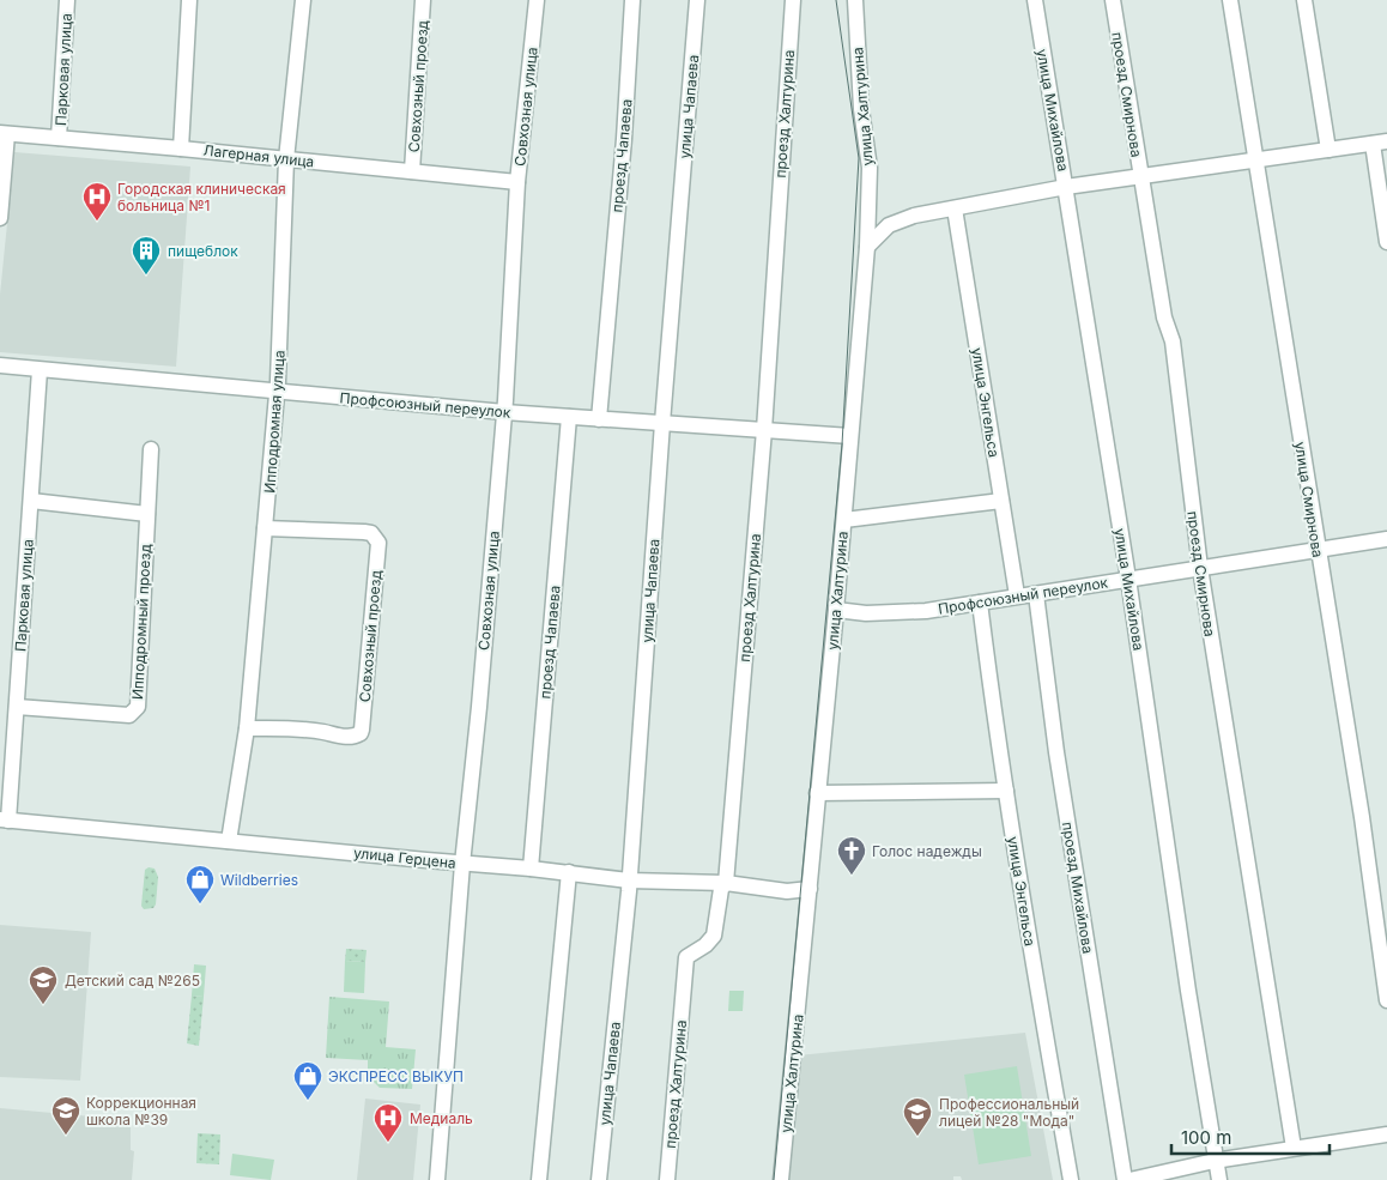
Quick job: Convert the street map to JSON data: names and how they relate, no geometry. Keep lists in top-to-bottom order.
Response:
{
  "streets": {
    "street": [
      "Парковая улица",
      "Совхозный проезд",
      "проезд Смирнова",
      "Совхозная улица",
      "улица Чапаева",
      "улица Халтурина",
      "улица Михайлова",
      "проезд Халтурина",
      "Лагерная улица",
      "проезд Чапаева",
      "улица Энгельса",
      "Профсоюзный переулок",
      "Ипподромная улица",
      "улица Смирнова",
      "Ипподромный проезд",
      "улица Герцена",
      "проезд Михайлова"
    ]
  },
  "crossings": [
    ["Парковая улица", "Лагерная улица"],
    ["Парковая улица", "Профсоюзный переулок"],
    ["Парковая улица", "Ипподромный проезд"],
    ["Парковая улица", "улица Герцена"],
    ["Совхозный проезд", "Лагерная улица"],
    ["Совхозный проезд", "Ипподромная улица"],
    ["проезд Смирнова", "Профсоюзный переулок"],
    ["Совхозная улица", "Лагерная улица"],
    ["Совхозная улица", "Профсоюзный переулок"],
    ["Совхозная улица", "улица Герцена"],
    ["улица Чапаева", "Профсоюзный переулок"],
    ["улица Чапаева", "улица Герцена"],
    ["улица Халтурина", "Профсоюзный переулок"],
    ["улица Халтурина", "улица Герцена"],
    ["улица Михайлова", "Профсоюзный переулок"],
    ["проезд Халтурина", "Профсоюзный переулок"],
    ["проезд Халтурина", "улица Герцена"],
    ["Лагерная улица", "Ипподромная улица"],
    ["проезд Чапаева", "Профсоюзный переулок"],
    ["проезд Чапаева", "улица Герцена"],
    ["улица Энгельса", "Профсоюзный переулок"],
    ["Профсоюзный переулок", "Ипподромная улица"],
    ["Профсоюзный переулок", "улица Смирнова"],
    ["Профсоюзный переулок", "проезд Михайлова"],
    ["Ипподромная улица", "улица Герцена"]
  ],
  "places": {
    "hospital": ["Городская клиническая больница №1", "Медиаль"],
    "building": ["пищеблок"],
    "church": ["Голос надежды"],
    "shop": ["Wildberries", "ЭКСПРЕСС ВЫКУП"],
    "school or university": ["Детский сад №265", "Коррекционная школа №39", "Профессиональный лицей №28 \"Мода\""]
  },
  "scale_bar": "100 m"
}
